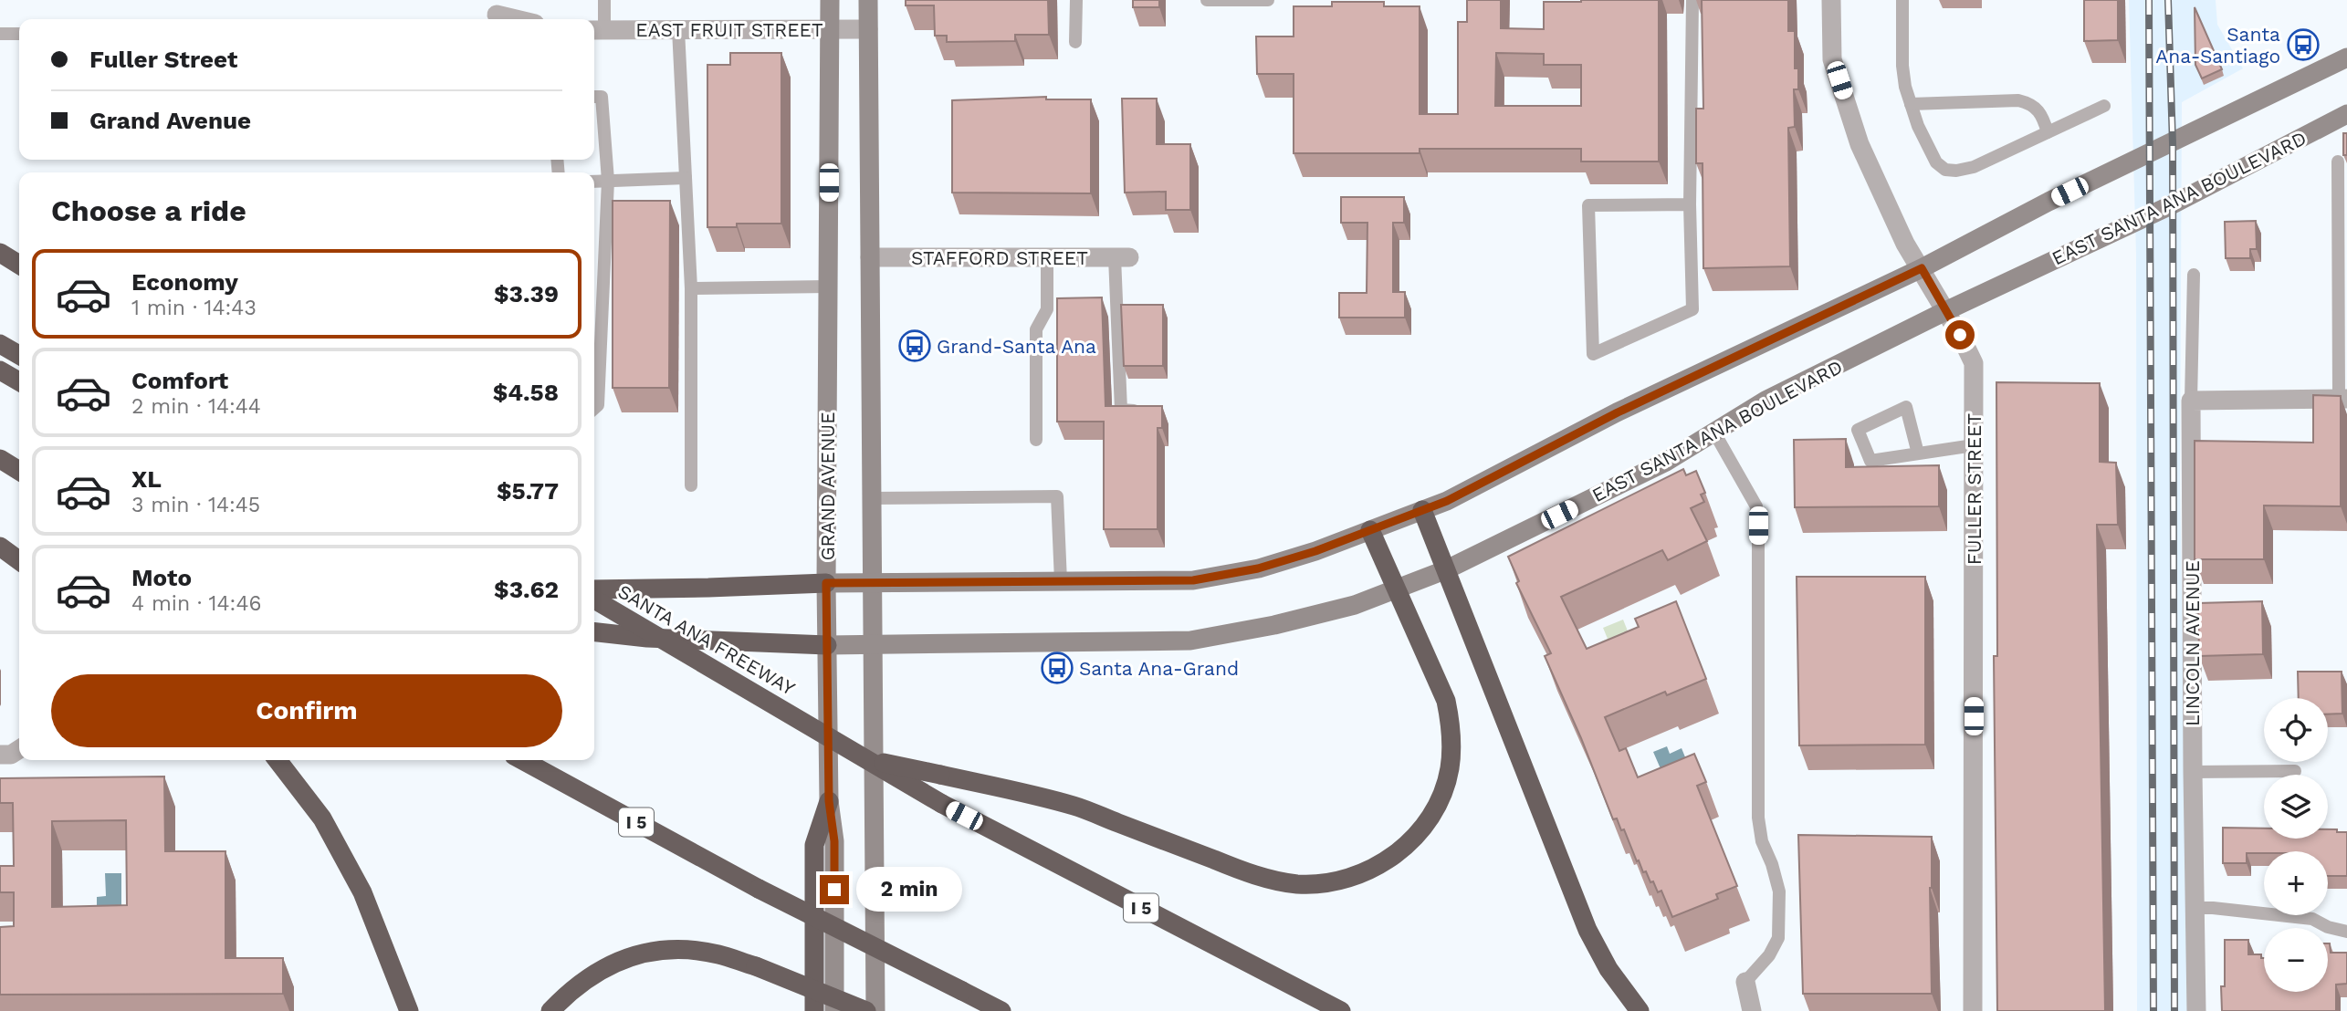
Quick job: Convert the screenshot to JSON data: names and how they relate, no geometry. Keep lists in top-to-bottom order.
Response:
{
  "streets": {
    "highway": ["SANTA ANA FREEWAY", "I 5"],
    "main road": ["EAST SANTA ANA BOULEVARD", "GRAND AVENUE"],
    "street": [
      "EAST FRUIT STREET",
      "STAFFORD STREET",
      "FULLER STREET",
      "LINCOLN AVENUE"
    ]
  },
  "crossings": [
    ["EAST FRUIT STREET", "GRAND AVENUE"],
    ["EAST SANTA ANA BOULEVARD", "GRAND AVENUE"],
    ["EAST SANTA ANA BOULEVARD", "FULLER STREET"]
  ],
  "places": {
    "bus stop": ["Santa Ana-Santiago", "Grand-Santa Ana", "Santa Ana-Grand"]
  },
  "page": {
    "banner": ["Fuller Street", "Grand Avenue"],
    "heading": "Choose a ride",
    "list": [
      {
        "name": "Economy",
        "note": "1 min · 14:43",
        "value": "$3.39"
      },
      {
        "name": "Comfort",
        "note": "2 min · 14:44",
        "value": "$4.58"
      },
      {
        "name": "XL",
        "note": "3 min · 14:45",
        "value": "$5.77"
      },
      {
        "name": "Moto",
        "note": "4 min · 14:46",
        "value": "$3.62"
      }
    ],
    "buttons": "Confirm",
    "map_buttons": ["+", "−"],
    "bubble": "2 min"
  }
}
